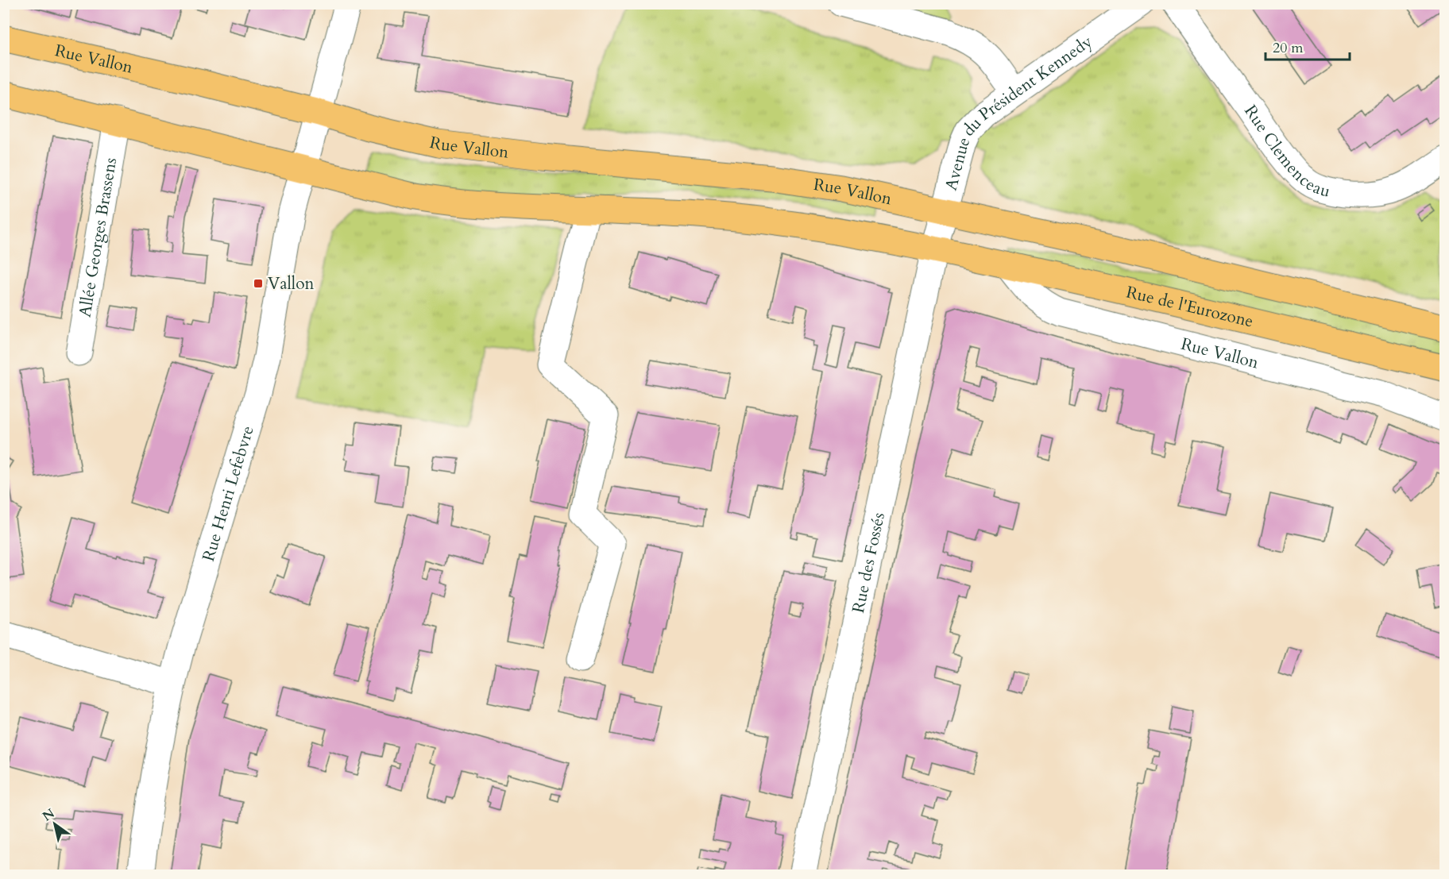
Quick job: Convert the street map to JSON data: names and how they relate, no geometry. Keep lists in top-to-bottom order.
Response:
{
  "streets": {
    "main road": ["Rue Vallon", "Rue de l'Eurozone"],
    "street": [
      "Avenue du Président Kennedy",
      "Rue Clemenceau",
      "Allée Georges Brassens",
      "Rue Henri Lefebvre",
      "Rue des Fossés"
    ]
  },
  "crossings": [
    ["Rue Vallon", "Avenue du Président Kennedy"],
    ["Rue Vallon", "Rue de l'Eurozone"],
    ["Rue Vallon", "Rue Henri Lefebvre"],
    ["Avenue du Président Kennedy", "Rue de l'Eurozone"],
    ["Avenue du Président Kennedy", "Rue des Fossés"],
    ["Rue de l'Eurozone", "Rue des Fossés"]
  ],
  "places": {
    "transit": ["Vallon"]
  },
  "scale_bar": "20 m",
  "north": "top left"
}
